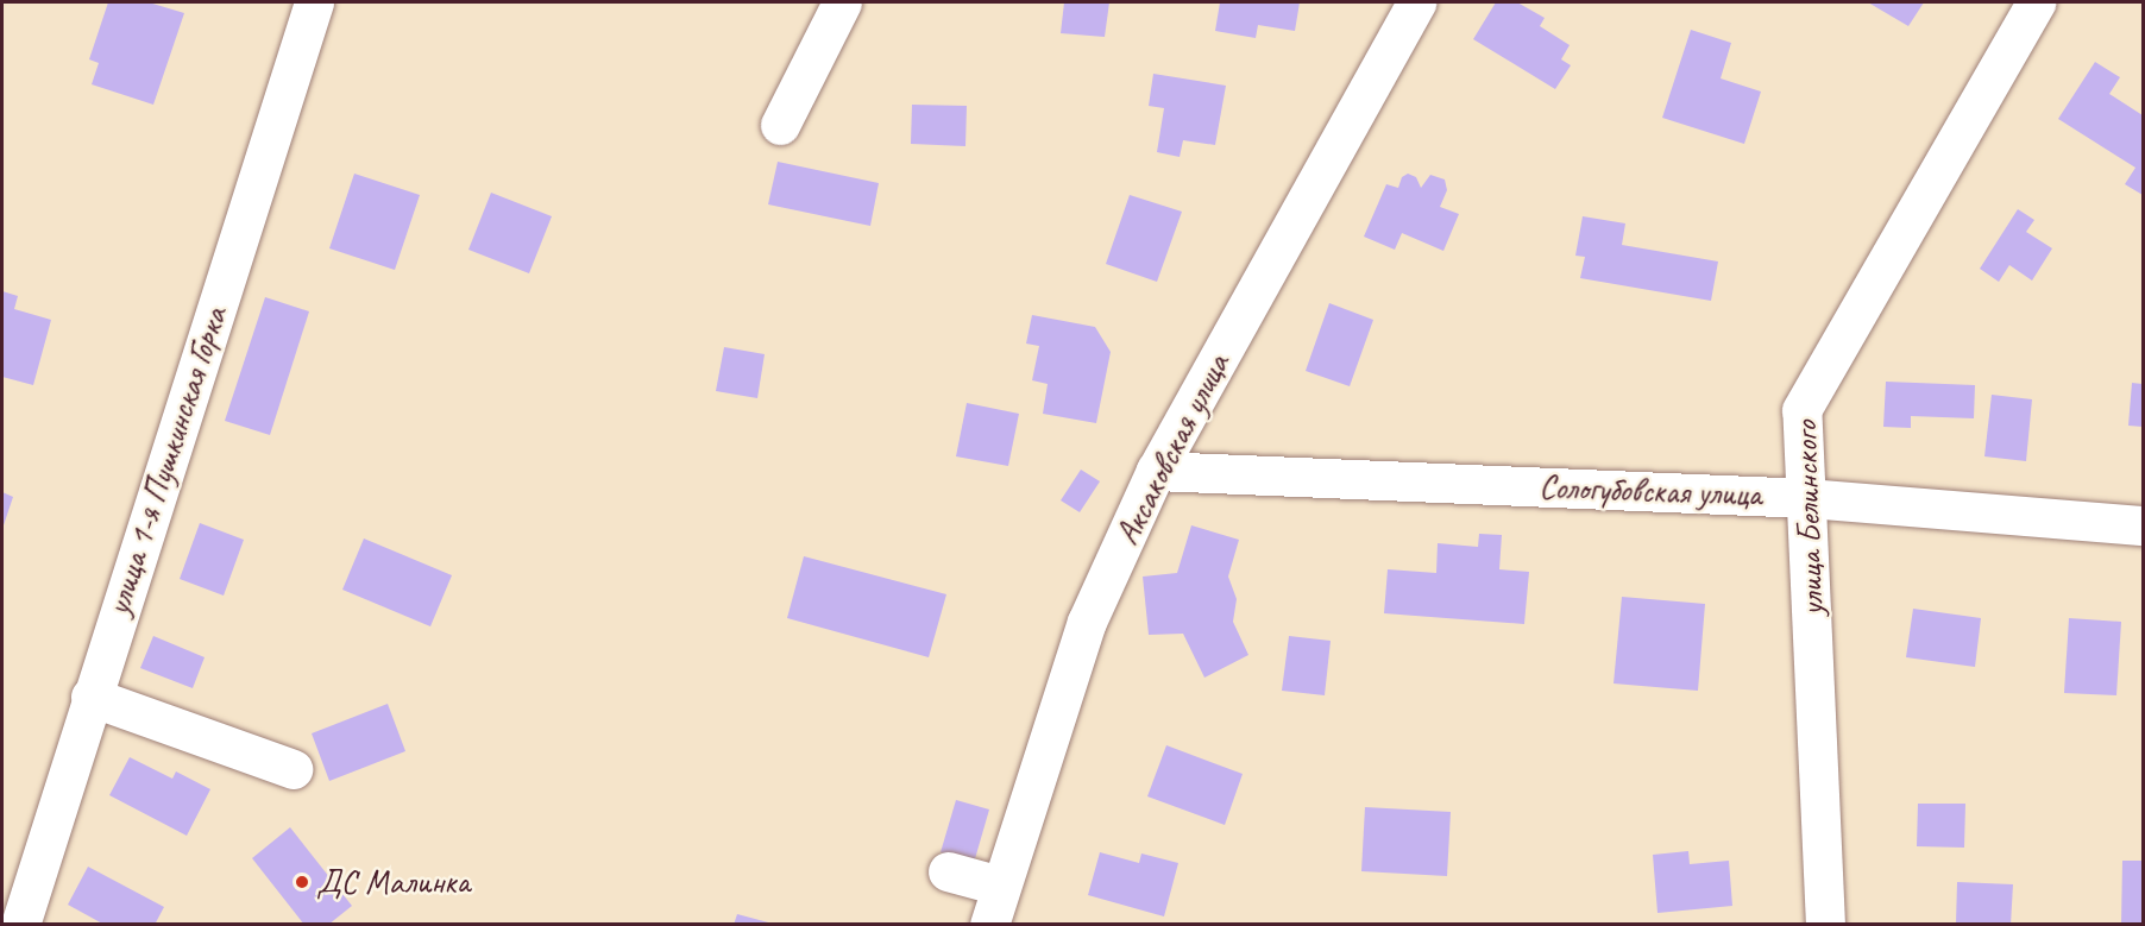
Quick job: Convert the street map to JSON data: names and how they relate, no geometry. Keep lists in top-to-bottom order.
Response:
{
  "streets": {
    "street": [
      "Аксаковская улица",
      "улица 1-я Пушкинская Горка",
      "Сологубовская улица",
      "улица Белинского"
    ]
  },
  "crossings": [
    ["Аксаковская улица", "Сологубовская улица"],
    ["Сологубовская улица", "улица Белинского"]
  ],
  "places": ["ДС Малинка"]
}
